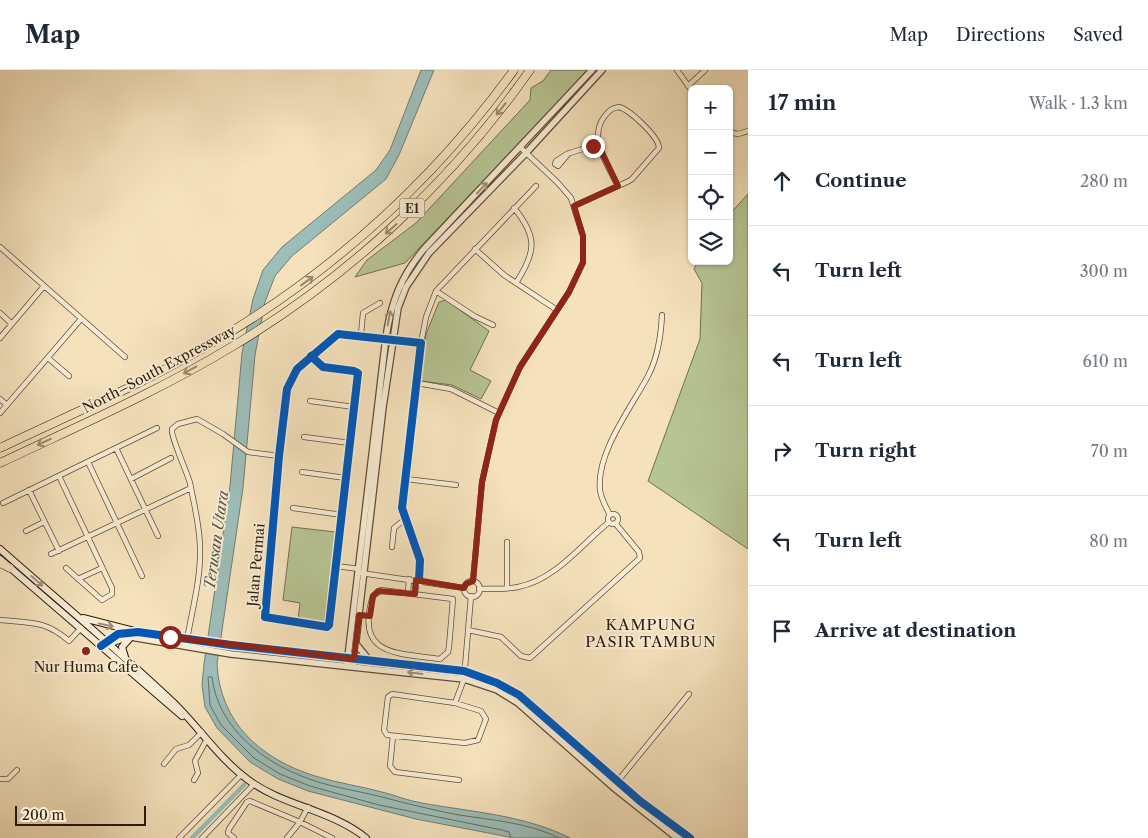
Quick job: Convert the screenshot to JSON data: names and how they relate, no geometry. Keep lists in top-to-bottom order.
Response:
{
  "streets": {
    "highway": ["E1", "North–South Expressway"],
    "street": ["Jalan Permai"]
  },
  "districts": ["KAMPUNG PASIR TAMBUN"],
  "water": ["Terusan Utara"],
  "places": ["Nur Huma Cafe"],
  "scale_bar": "200 m",
  "page": {
    "header": "Map",
    "nav": ["Map", "Directions", "Saved"],
    "heading": ["17 min", "Walk · 1.3 km"],
    "map_buttons": ["+", "−"],
    "list": [
      ["Continue", "280 m"],
      ["Turn left", "300 m"],
      ["Turn left", "610 m"],
      ["Turn right", "70 m"],
      ["Turn left", "80 m"],
      "Arrive at destination"
    ],
    "scale": "200 m"
  }
}
